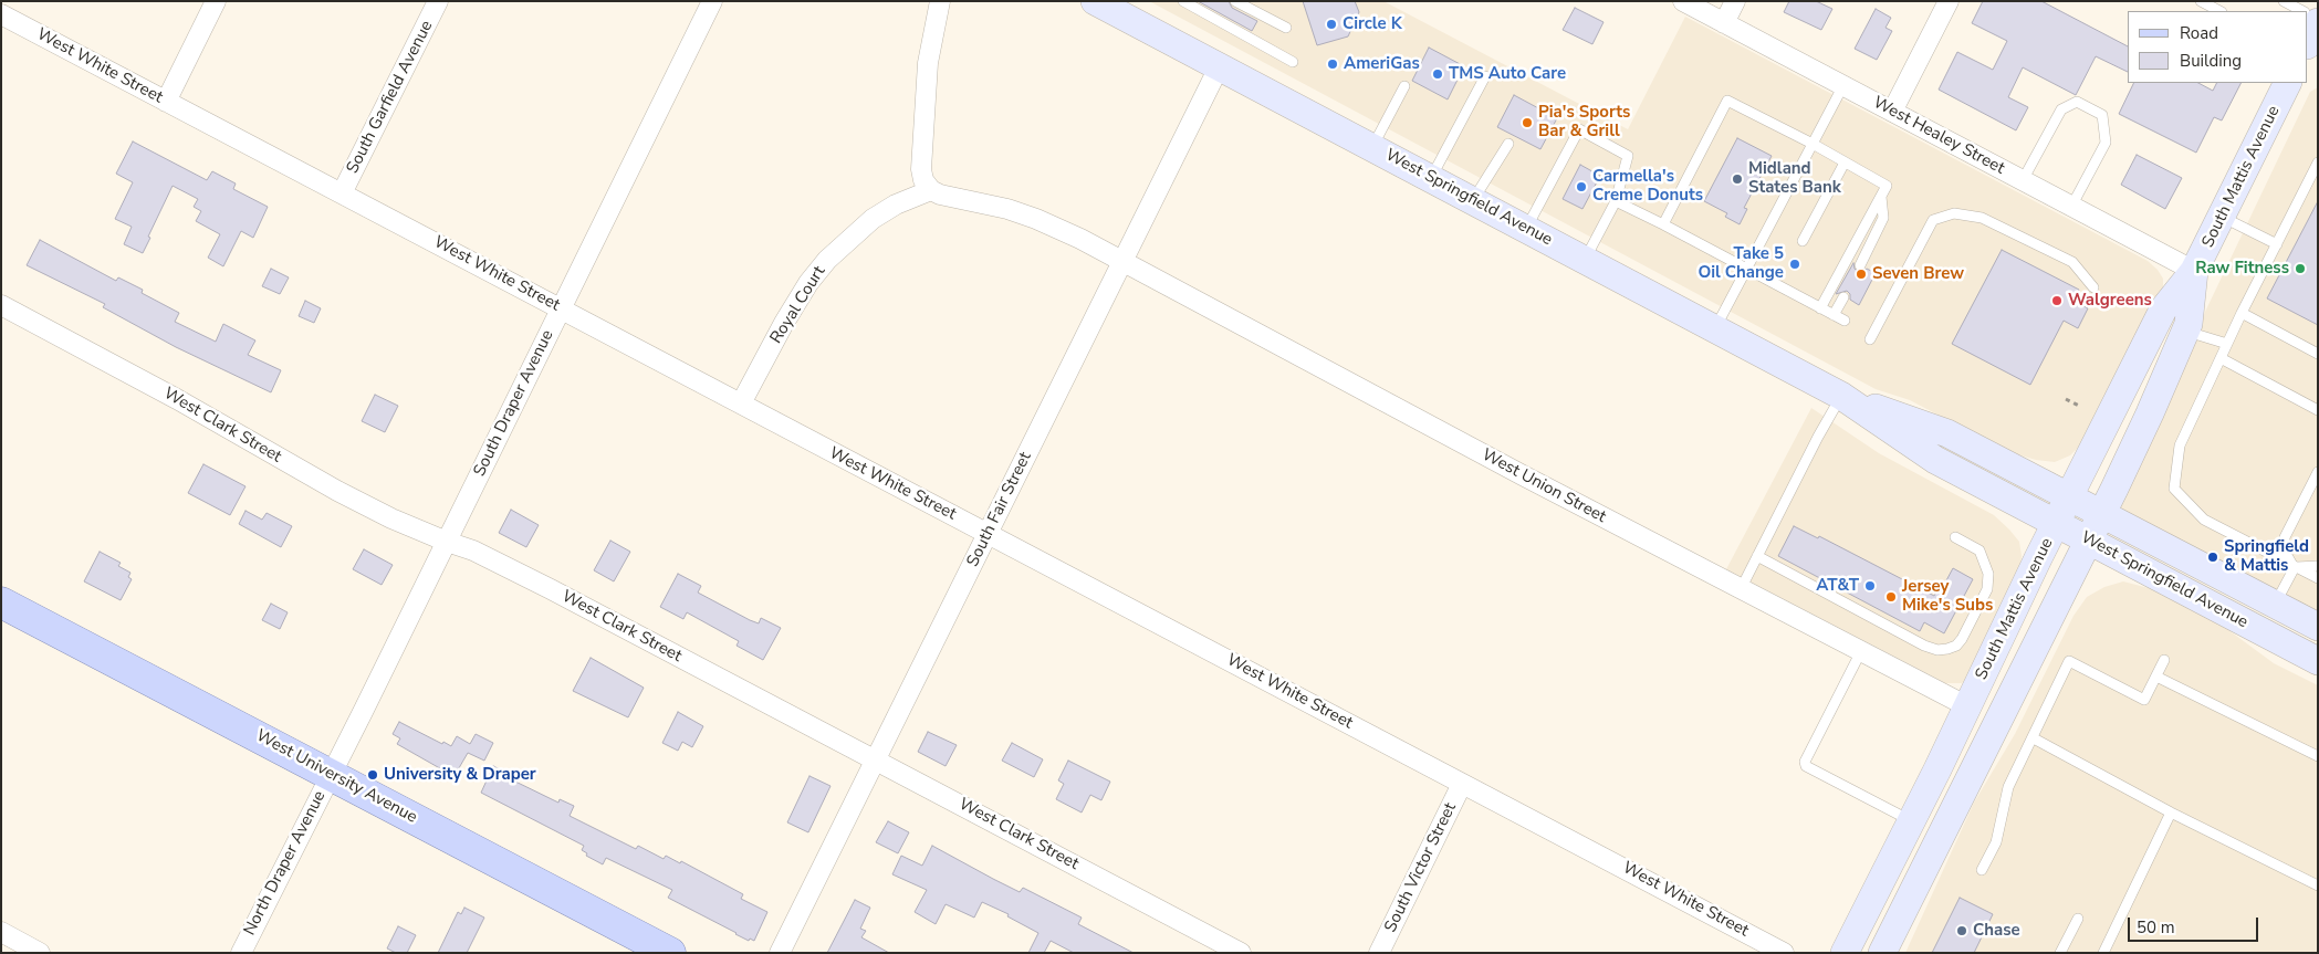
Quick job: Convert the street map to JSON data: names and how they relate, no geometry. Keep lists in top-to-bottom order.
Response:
{
  "streets": {
    "main road": ["South Mattis Avenue", "West Springfield Avenue", "West University Avenue"],
    "street": [
      "West White Street",
      "South Garfield Avenue",
      "West Healey Street",
      "Royal Court",
      "South Draper Avenue",
      "West Clark Street",
      "West Union Street",
      "South Fair Street",
      "North Draper Avenue",
      "South Victor Street"
    ]
  },
  "crossings": [
    ["West White Street", "South Garfield Avenue"],
    ["West White Street", "Royal Court"],
    ["West White Street", "South Draper Avenue"],
    ["West White Street", "South Fair Street"],
    ["West White Street", "South Victor Street"],
    ["West Healey Street", "South Mattis Avenue"],
    ["South Mattis Avenue", "West Springfield Avenue"],
    ["South Mattis Avenue", "West Union Street"],
    ["West Springfield Avenue", "South Fair Street"],
    ["South Draper Avenue", "West Clark Street"],
    ["South Draper Avenue", "West University Avenue"],
    ["South Draper Avenue", "North Draper Avenue"],
    ["West Clark Street", "South Fair Street"],
    ["West Union Street", "South Fair Street"],
    ["West University Avenue", "North Draper Avenue"]
  ],
  "places": [
    "Circle K",
    "AmeriGas",
    "TMS Auto Care",
    "Pia's Sports Bar & Grill",
    "Midland States Bank",
    "Carmella's Creme Donuts",
    "Take 5 Oil Change",
    "Raw Fitness",
    "Seven Brew",
    "Walgreens",
    "Springfield & Mattis",
    "AT&T",
    "Jersey Mike's Subs",
    "University & Draper",
    "Chase"
  ],
  "legend": ["Road", "Building"],
  "scale_bar": "50 m"
}
